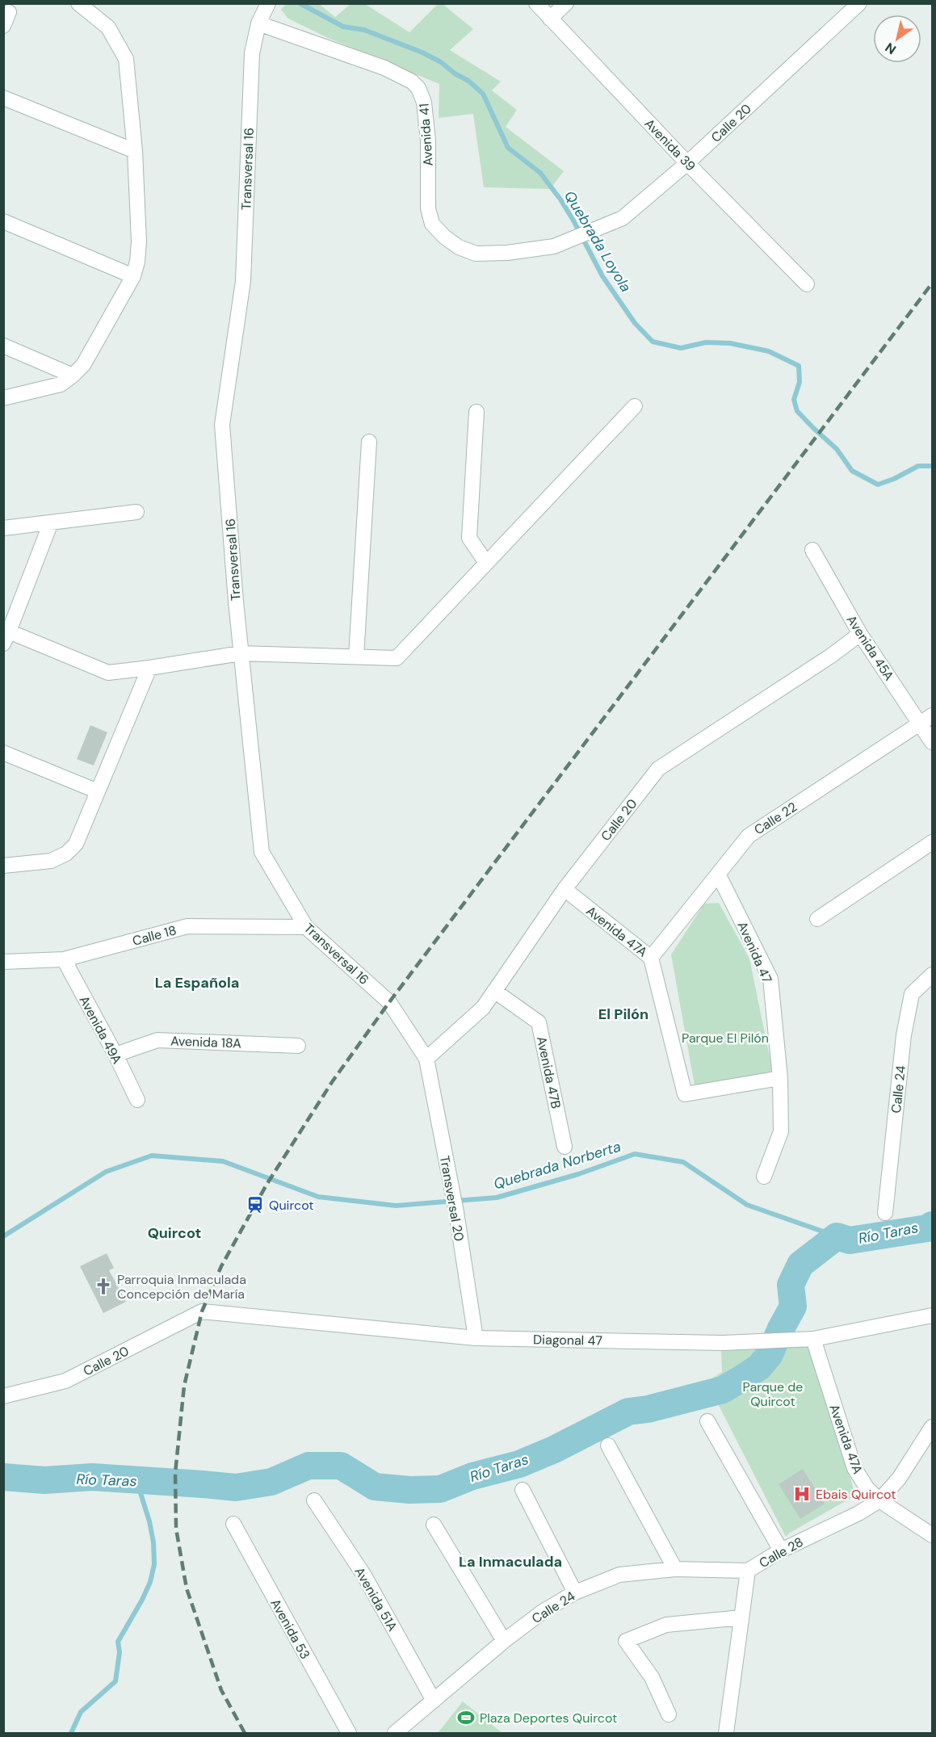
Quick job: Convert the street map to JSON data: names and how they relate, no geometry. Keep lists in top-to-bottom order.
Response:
{
  "streets": {
    "street": [
      "Calle 20",
      "Avenida 41",
      "Avenida 39",
      "Transversal 16",
      "Avenida 45A",
      "Calle 22",
      "Avenida 47A",
      "Calle 18",
      "Avenida 47",
      "Avenida 49A",
      "Avenida 18A",
      "Avenida 47B",
      "Calle 24",
      "Transversal 20",
      "Diagonal 47",
      "Calle 28",
      "Avenida 51A",
      "Avenida 53"
    ]
  },
  "crossings": [
    ["Calle 20", "Avenida 41"],
    ["Calle 20", "Avenida 39"],
    ["Calle 20", "Transversal 16"],
    ["Calle 20", "Avenida 45A"],
    ["Calle 20", "Avenida 47A"],
    ["Calle 20", "Avenida 47B"],
    ["Calle 20", "Transversal 20"],
    ["Calle 20", "Diagonal 47"],
    ["Avenida 41", "Transversal 16"],
    ["Transversal 16", "Calle 18"],
    ["Transversal 16", "Transversal 20"],
    ["Avenida 45A", "Calle 22"],
    ["Calle 22", "Avenida 47A"],
    ["Calle 22", "Avenida 47"],
    ["Avenida 47A", "Avenida 47"],
    ["Avenida 47A", "Diagonal 47"],
    ["Avenida 47A", "Calle 28"],
    ["Calle 18", "Avenida 49A"],
    ["Avenida 49A", "Avenida 18A"],
    ["Calle 24", "Calle 28"],
    ["Calle 24", "Avenida 51A"],
    ["Transversal 20", "Diagonal 47"]
  ],
  "districts": [
    "La Española",
    "El Pilón",
    "Quircot",
    "La Inmaculada"
  ],
  "water": ["Quebrada Loyola", "Quebrada Norberta", "Río Taras"],
  "parks": ["Parque El Pilón", "Parque de Quircot"],
  "places": {
    "station": ["Quircot"],
    "church": ["Parroquia Inmaculada Concepción de María"],
    "hospital": ["Ebais Quircot"],
    "sports": ["Plaza Deportes Quircot"]
  },
  "north": "bottom left"
}
